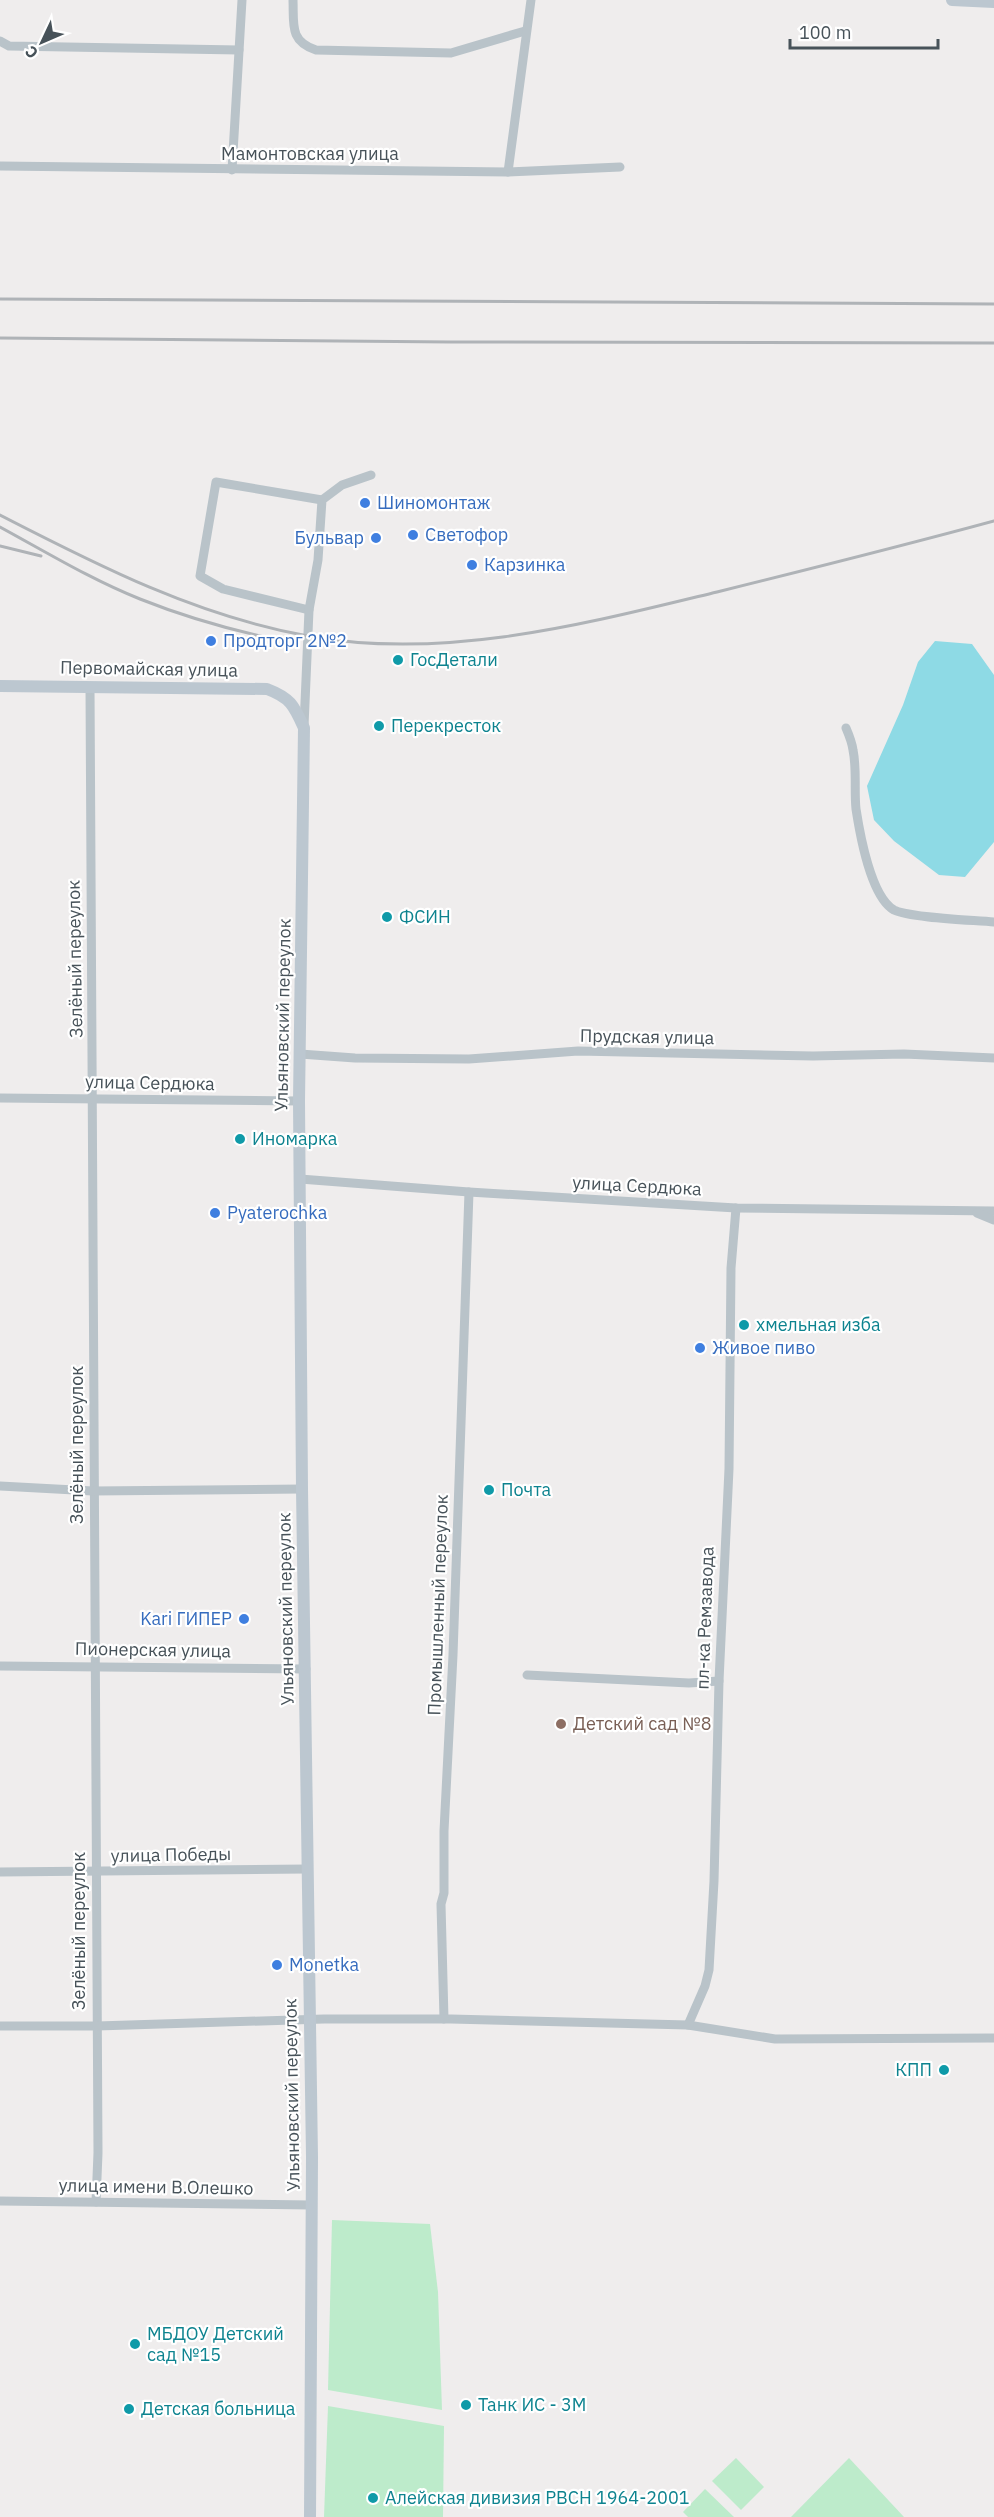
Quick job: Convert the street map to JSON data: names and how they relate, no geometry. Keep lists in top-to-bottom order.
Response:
{
  "streets": {
    "main road": ["Первомайская улица", "Ульяновский переулок"],
    "street": [
      "Мамонтовская улица",
      "Зелёный переулок",
      "Прудская улица",
      "улица Сердюка",
      "Промышленный переулок",
      "пл-ка Ремзавода",
      "Пионерская улица",
      "улица Победы",
      "улица имени В.Олешко"
    ]
  },
  "crossings": [
    ["Первомайская улица", "Зелёный переулок"],
    ["Первомайская улица", "Ульяновский переулок"],
    ["Зелёный переулок", "улица Сердюка"],
    ["Зелёный переулок", "Пионерская улица"],
    ["Зелёный переулок", "улица Победы"],
    ["Зелёный переулок", "улица имени В.Олешко"],
    ["Ульяновский переулок", "Прудская улица"],
    ["Ульяновский переулок", "улица Сердюка"],
    ["Ульяновский переулок", "Пионерская улица"],
    ["Ульяновский переулок", "улица Победы"],
    ["Ульяновский переулок", "улица имени В.Олешко"],
    ["улица Сердюка", "Промышленный переулок"],
    ["улица Сердюка", "пл-ка Ремзавода"]
  ],
  "places": [
    "Шиномонтаж",
    "Светофор",
    "Бульвар",
    "Карзинка",
    "Продторг 2№2",
    "ГосДетали",
    "Перекресток",
    "ФСИН",
    "Иномарка",
    "Pyaterochka",
    "хмельная изба",
    "Живое пиво",
    "Почта",
    "Kari ГИПЕР",
    "Детский сад №8",
    "Monetka",
    "КПП",
    "МБДОУ Детский сад №15",
    "Танк ИС - 3М",
    "Детская больница",
    "Алейская дивизия РВСН 1964-2001"
  ],
  "scale_bar": "100 m",
  "north": "bottom left"
}
